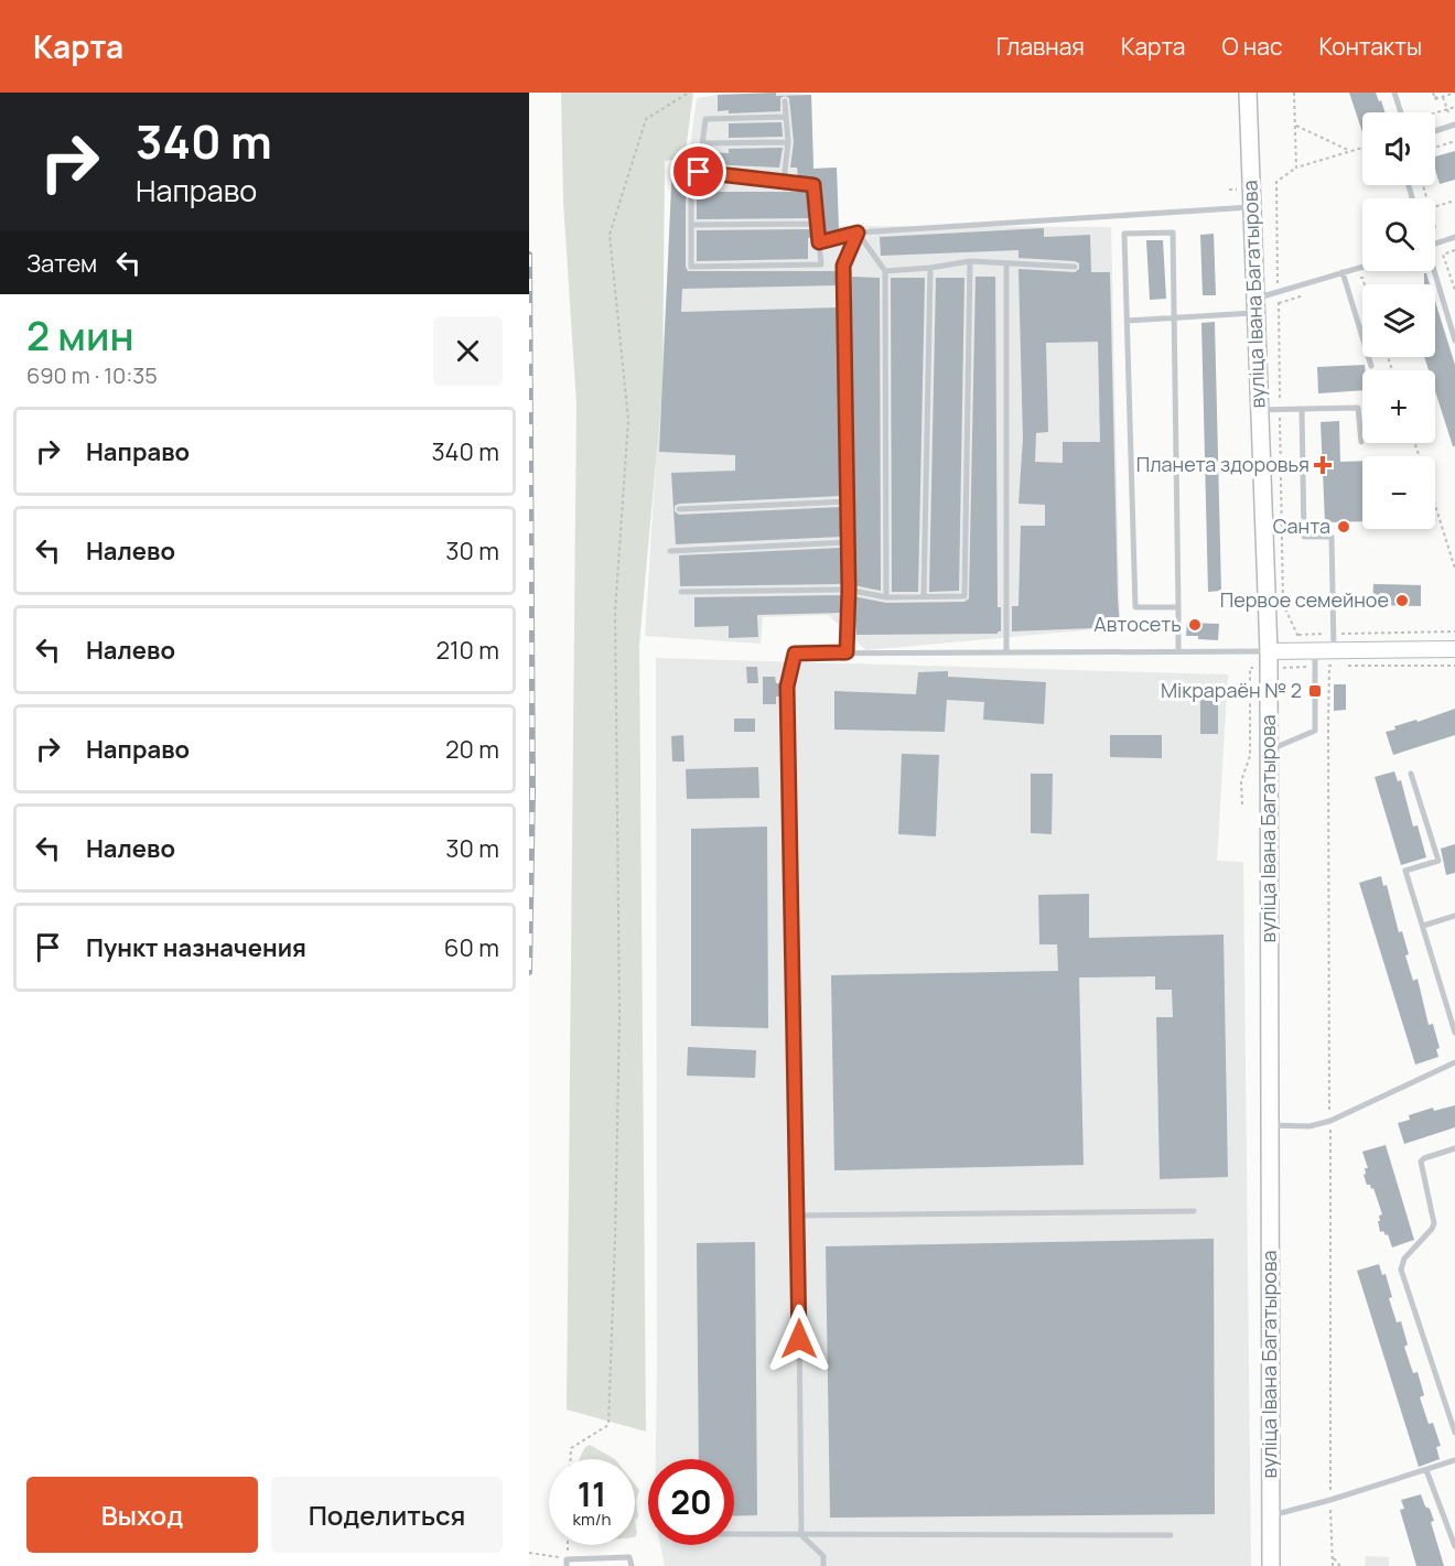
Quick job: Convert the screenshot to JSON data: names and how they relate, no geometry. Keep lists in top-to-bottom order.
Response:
{
  "streets": {
    "main road": ["вуліца Івана Багатырова"]
  },
  "places": {
    "health": ["Планета здоровья"],
    "other": ["Санта", "Первое семейное", "Автосеть"],
    "transit": ["Мікрараён № 2"]
  },
  "page": {
    "header": "Карта",
    "nav": [
      "Главная",
      "Карта",
      "О нас",
      "Контакты"
    ],
    "turn": ["340 m", "Направо"],
    "map_buttons": ["+", "−"],
    "then": "Затем",
    "heading": ["2 мин", "690 m · 10:35"],
    "list": [
      {
        "name": "Направо",
        "value": "340 m"
      },
      {
        "name": "Налево",
        "value": "30 m"
      },
      {
        "name": "Налево",
        "value": "210 m"
      },
      {
        "name": "Направо",
        "value": "20 m"
      },
      {
        "name": "Налево",
        "value": "30 m"
      },
      {
        "name": "Пункт назначения",
        "value": "60 m"
      }
    ],
    "speed": "11 km/h",
    "limit": "20",
    "buttons": ["Выход", "Поделиться"]
  }
}
